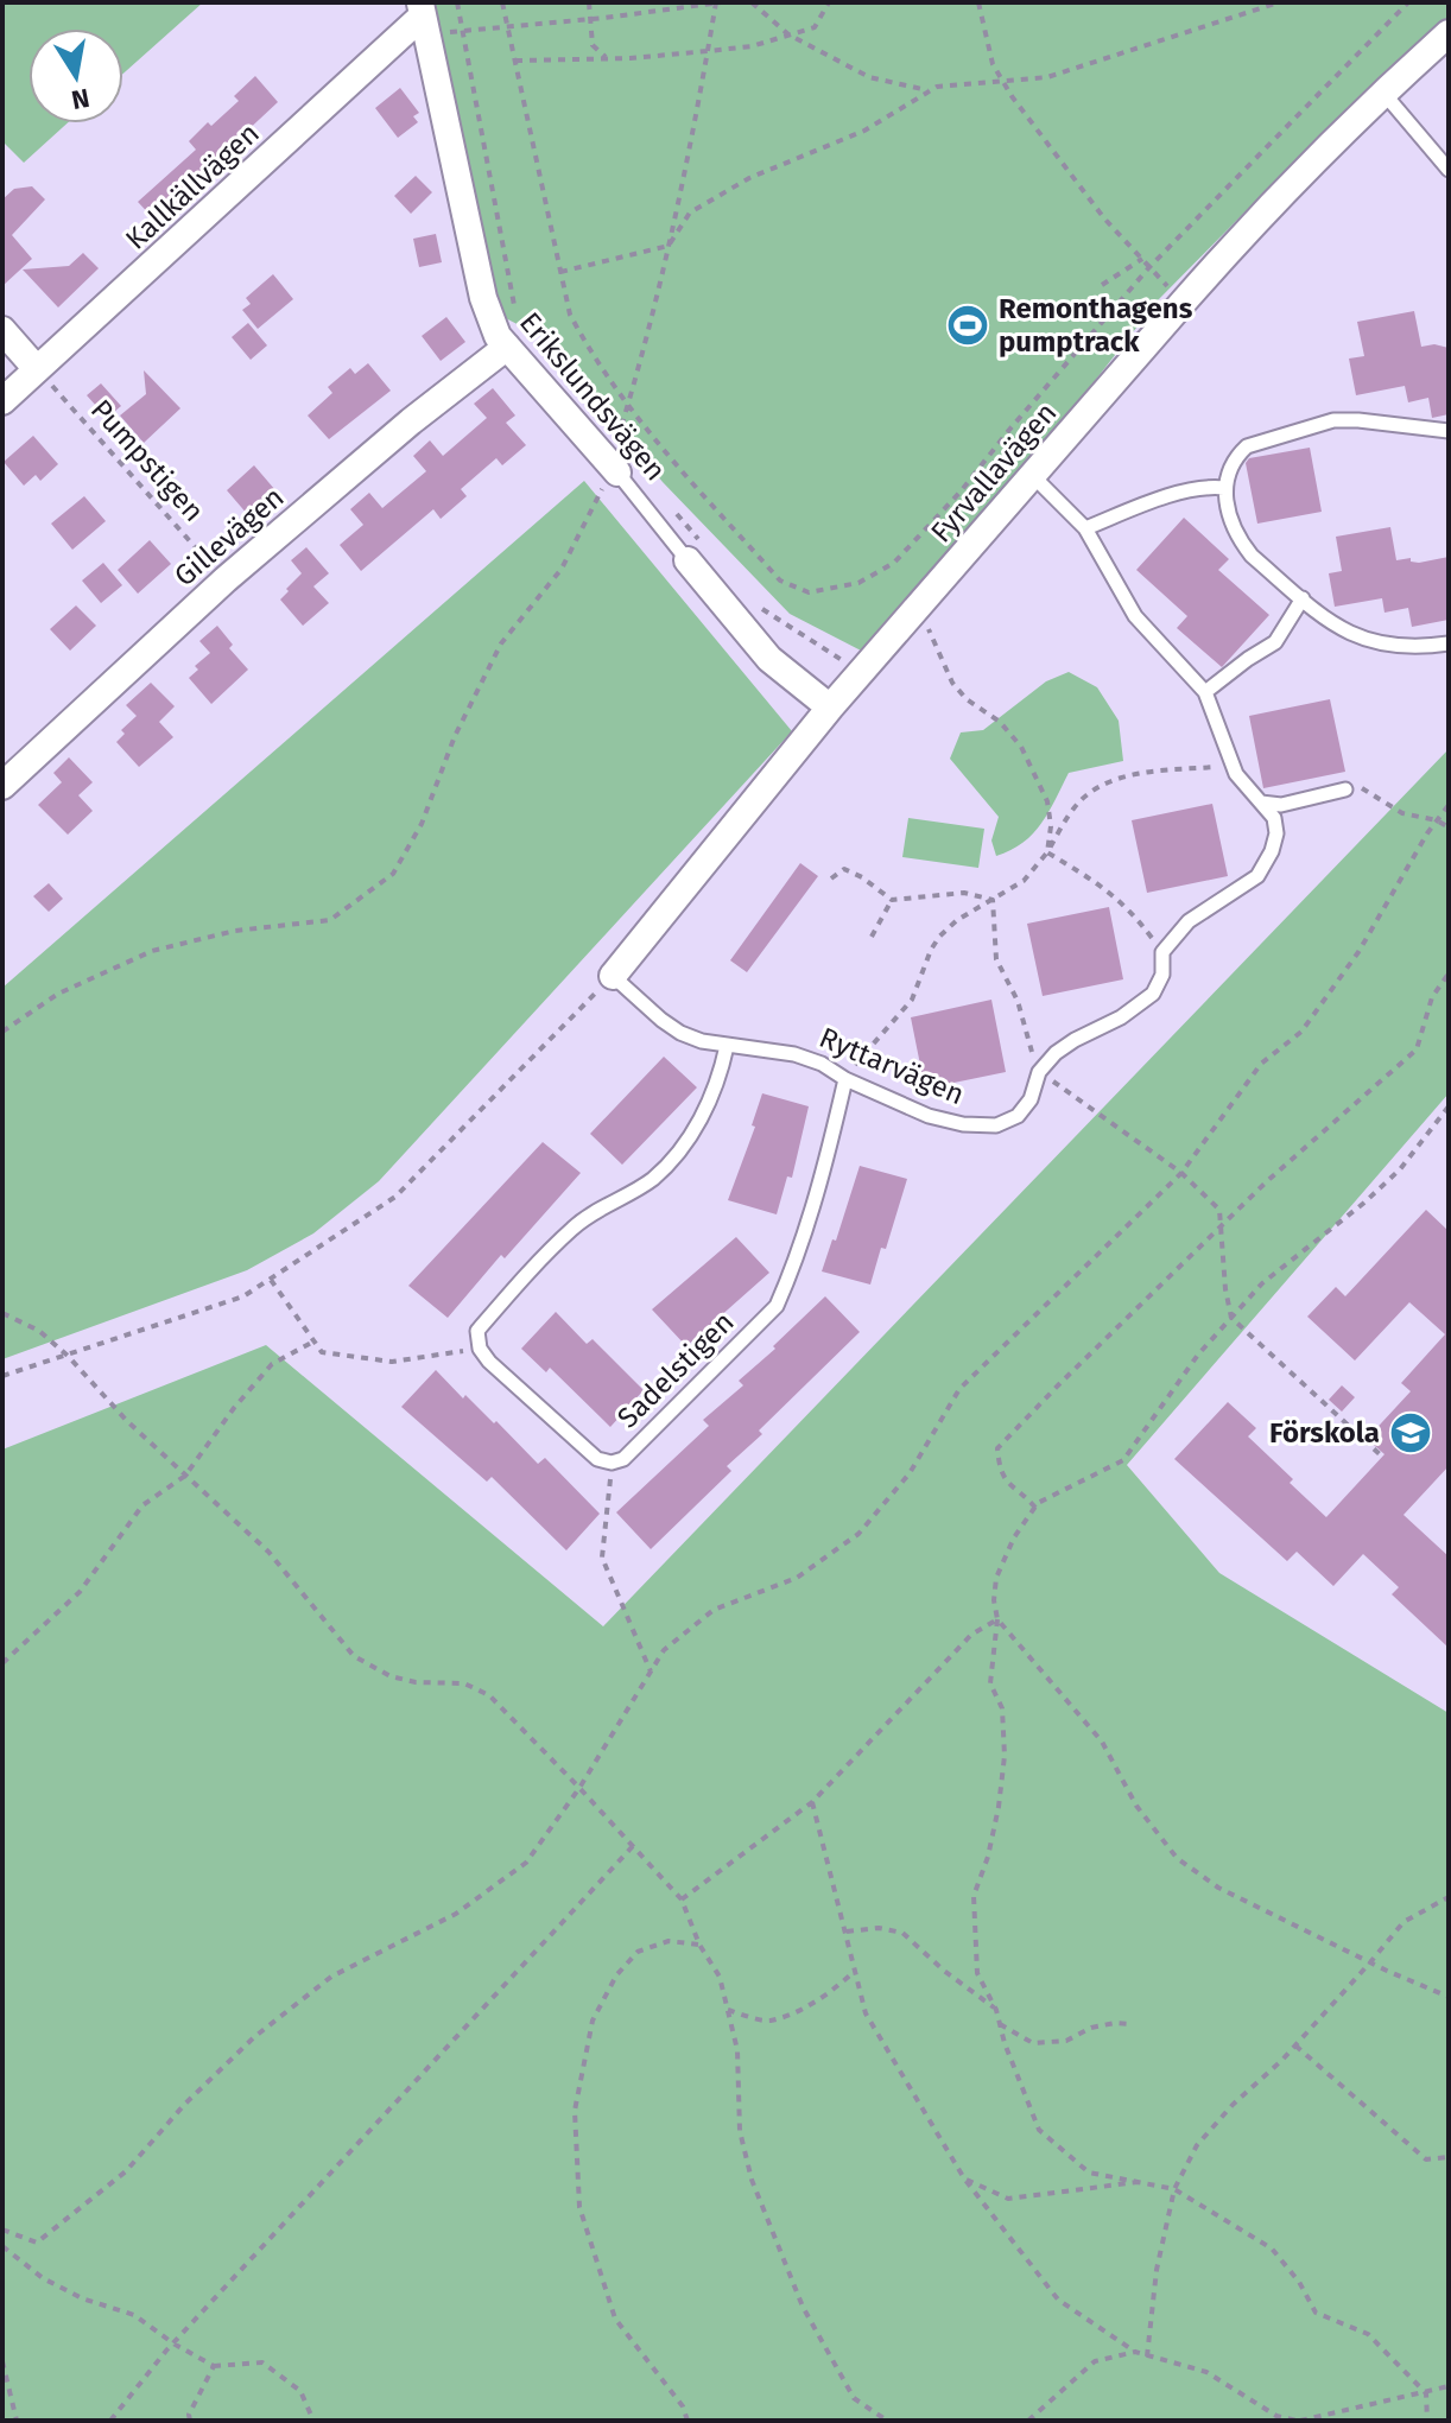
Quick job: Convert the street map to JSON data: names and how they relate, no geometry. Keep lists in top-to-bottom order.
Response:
{
  "streets": {
    "street": [
      "Kallkällvägen",
      "Erikslundsvägen",
      "Fyrvallavägen",
      "Gillevägen"
    ],
    "lane": ["Ryttarvägen", "Sadelstigen"],
    "path": ["Pumpstigen"]
  },
  "crossings": [
    ["Kallkällvägen", "Erikslundsvägen"],
    ["Kallkällvägen", "Pumpstigen"],
    ["Erikslundsvägen", "Fyrvallavägen"],
    ["Erikslundsvägen", "Gillevägen"],
    ["Pumpstigen", "Gillevägen"],
    ["Fyrvallavägen", "Ryttarvägen"],
    ["Ryttarvägen", "Sadelstigen"]
  ],
  "places": {
    "sports": ["Remonthagens pumptrack"],
    "school or university": ["Förskola"]
  },
  "north": "bottom"
}
